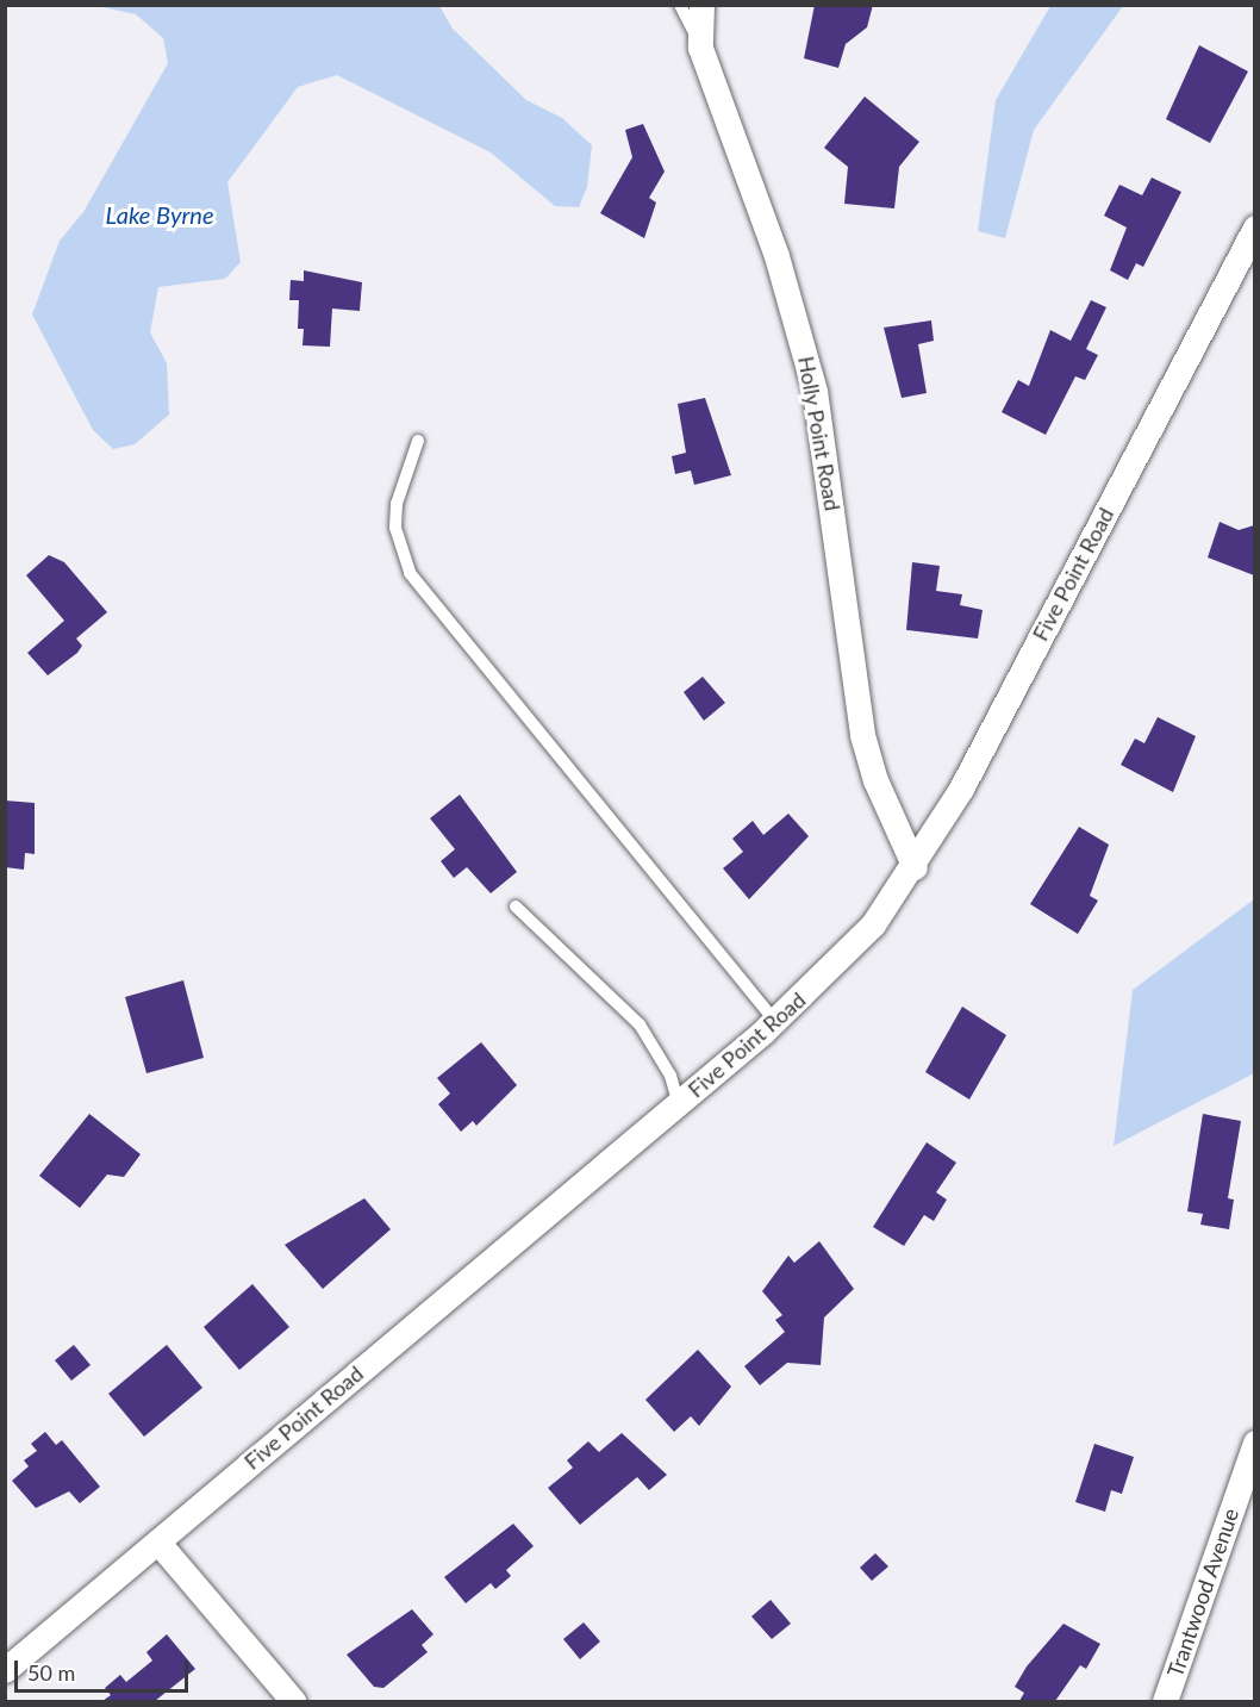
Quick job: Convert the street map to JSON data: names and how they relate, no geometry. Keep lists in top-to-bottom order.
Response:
{
  "streets": {
    "street": ["Holly Point Road", "Five Point Road", "Trantwood Avenue"]
  },
  "crossings": [
    ["Holly Point Road", "Five Point Road"]
  ],
  "water": ["Lake Byrne"],
  "scale_bar": "50 m"
}
